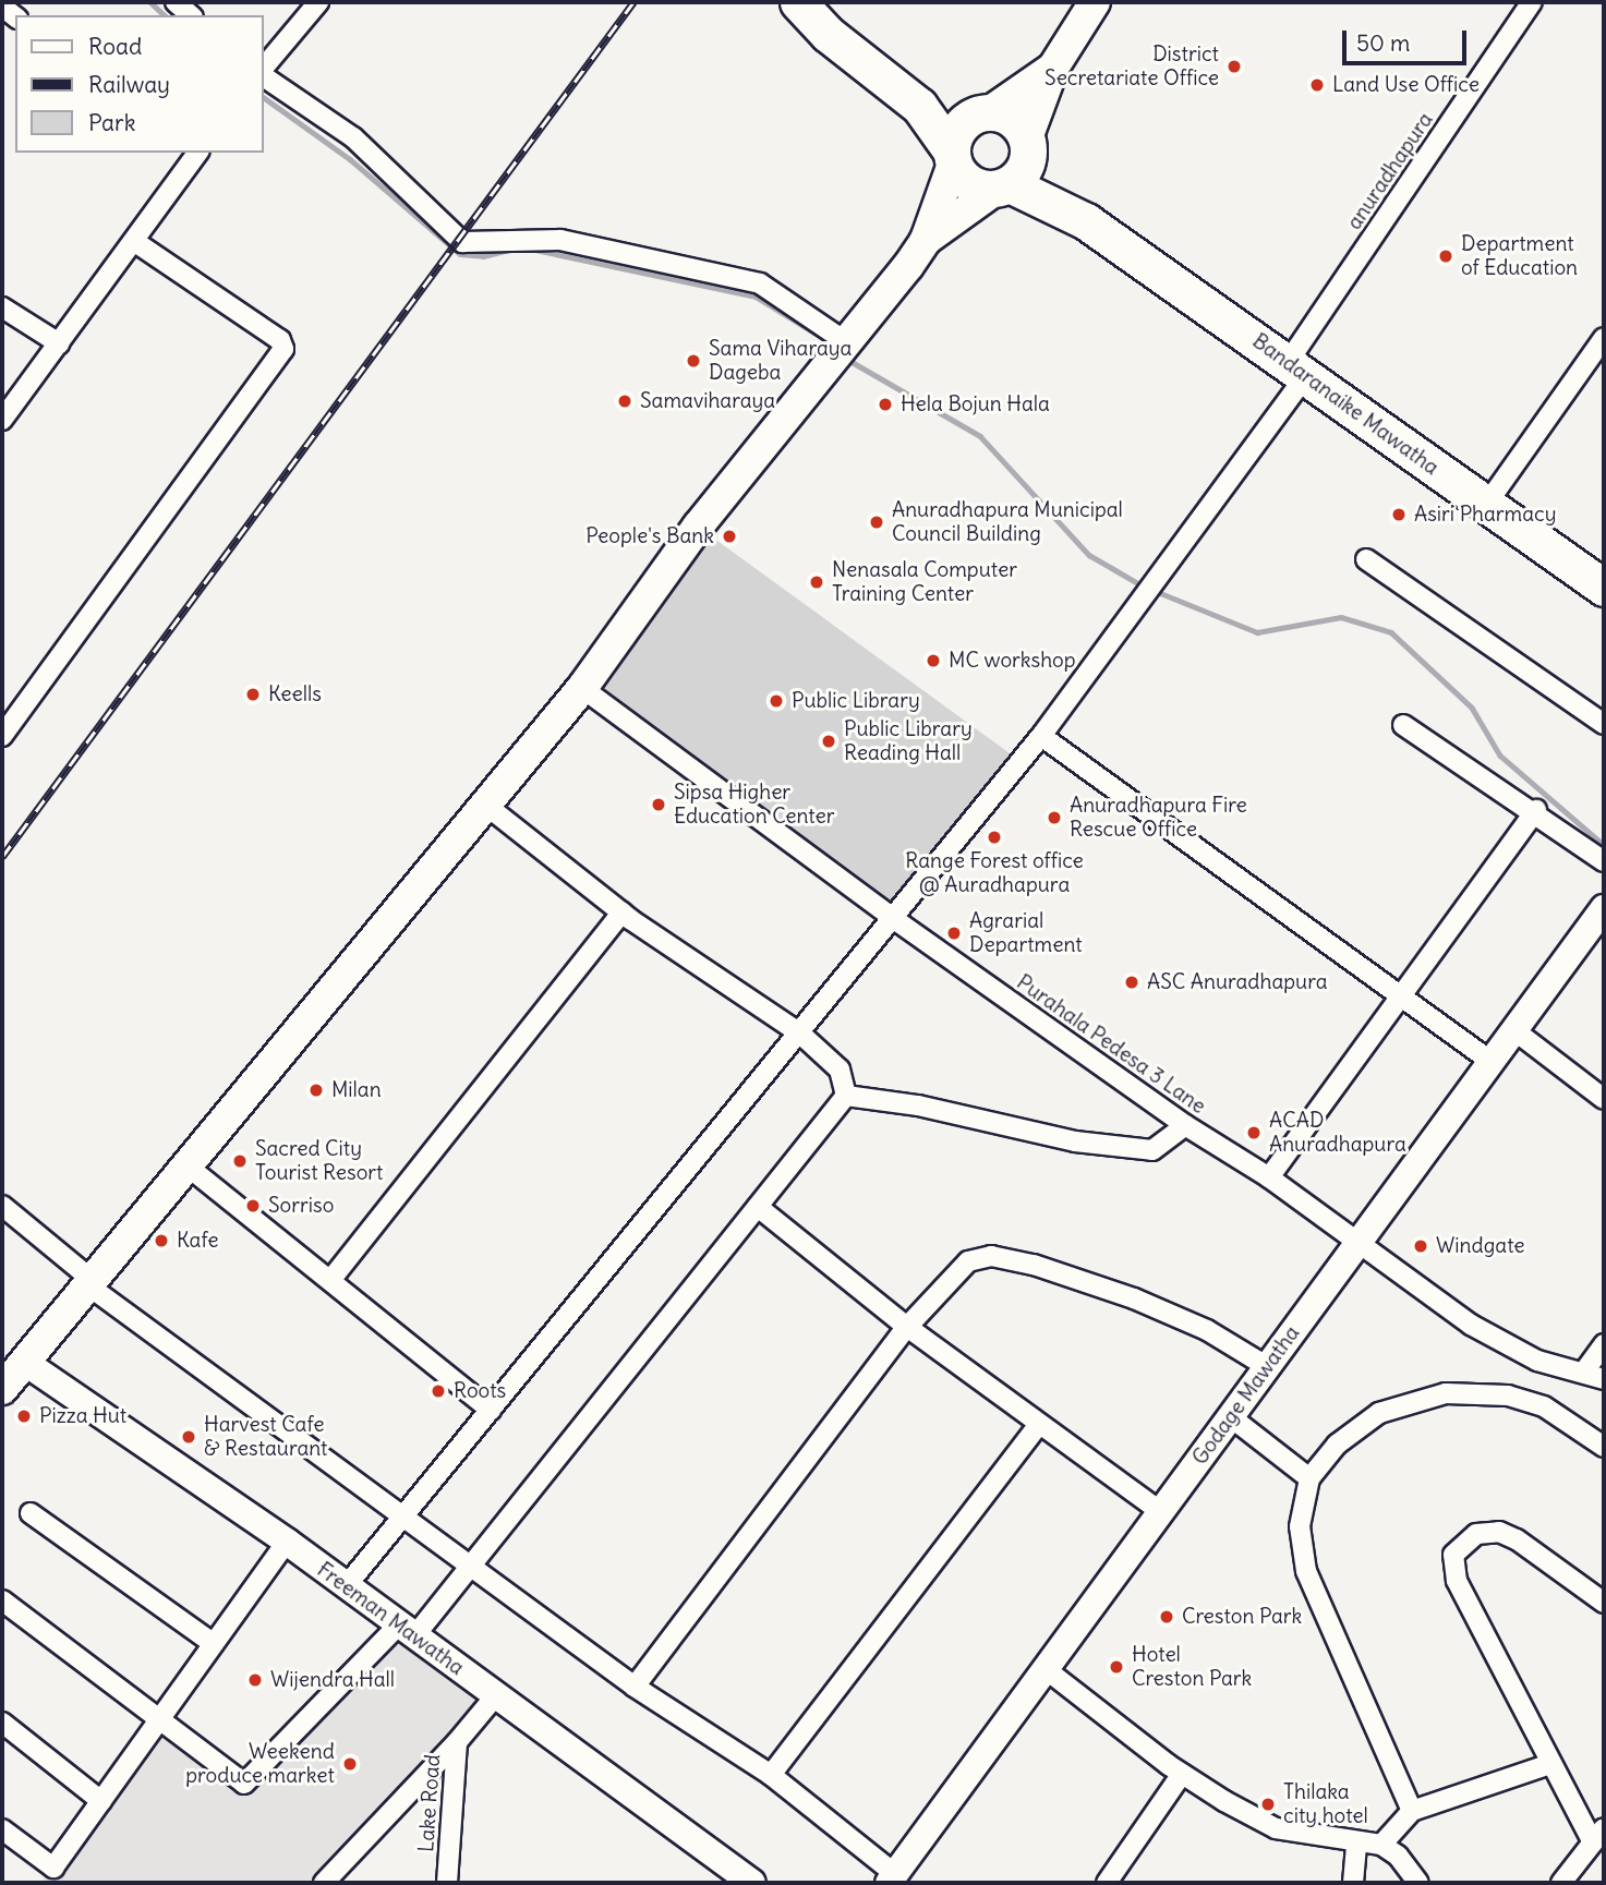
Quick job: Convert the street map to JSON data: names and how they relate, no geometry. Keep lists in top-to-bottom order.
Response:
{
  "streets": {
    "highway": ["Bandaranaike Mawatha"],
    "street": [
      "anuradhapura",
      "Purahala Pedesa 3 Lane",
      "Godage Mawatha",
      "Freeman Mawatha",
      "Lake Road"
    ]
  },
  "crossings": [
    ["anuradhapura", "Bandaranaike Mawatha"],
    ["anuradhapura", "Purahala Pedesa 3 Lane"],
    ["anuradhapura", "Freeman Mawatha"],
    ["Purahala Pedesa 3 Lane", "Godage Mawatha"],
    ["Freeman Mawatha", "Lake Road"]
  ],
  "places": [
    "District Secretariate Office",
    "Land Use Office",
    "Department of Education",
    "Sama Viharaya Dageba",
    "Samaviharaya",
    "Hela Bojun Hala",
    "Asiri Pharmacy",
    "Anuradhapura Municipal Council Building",
    "People's Bank",
    "Nenasala Computer Training Center",
    "MC workshop",
    "Keells",
    "Public Library",
    "Public Library Reading Hall",
    "Sipsa Higher Education Center",
    "Anuradhapura Fire Rescue Office",
    "Range Forest office @ Auradhapura",
    "Agrarial Department",
    "ASC Anuradhapura",
    "Milan",
    "ACAD Anuradhapura",
    "Sacred City Tourist Resort",
    "Sorriso",
    "Kafe",
    "Windgate",
    "Roots",
    "Pizza Hut",
    "Harvest Cafe & Restaurant",
    "Creston Park",
    "Hotel Creston Park",
    "Wijendra Hall",
    "Weekend produce market",
    "Thilaka city hotel"
  ],
  "legend": ["Road", "Railway", "Park"],
  "scale_bar": "50 m"
}
